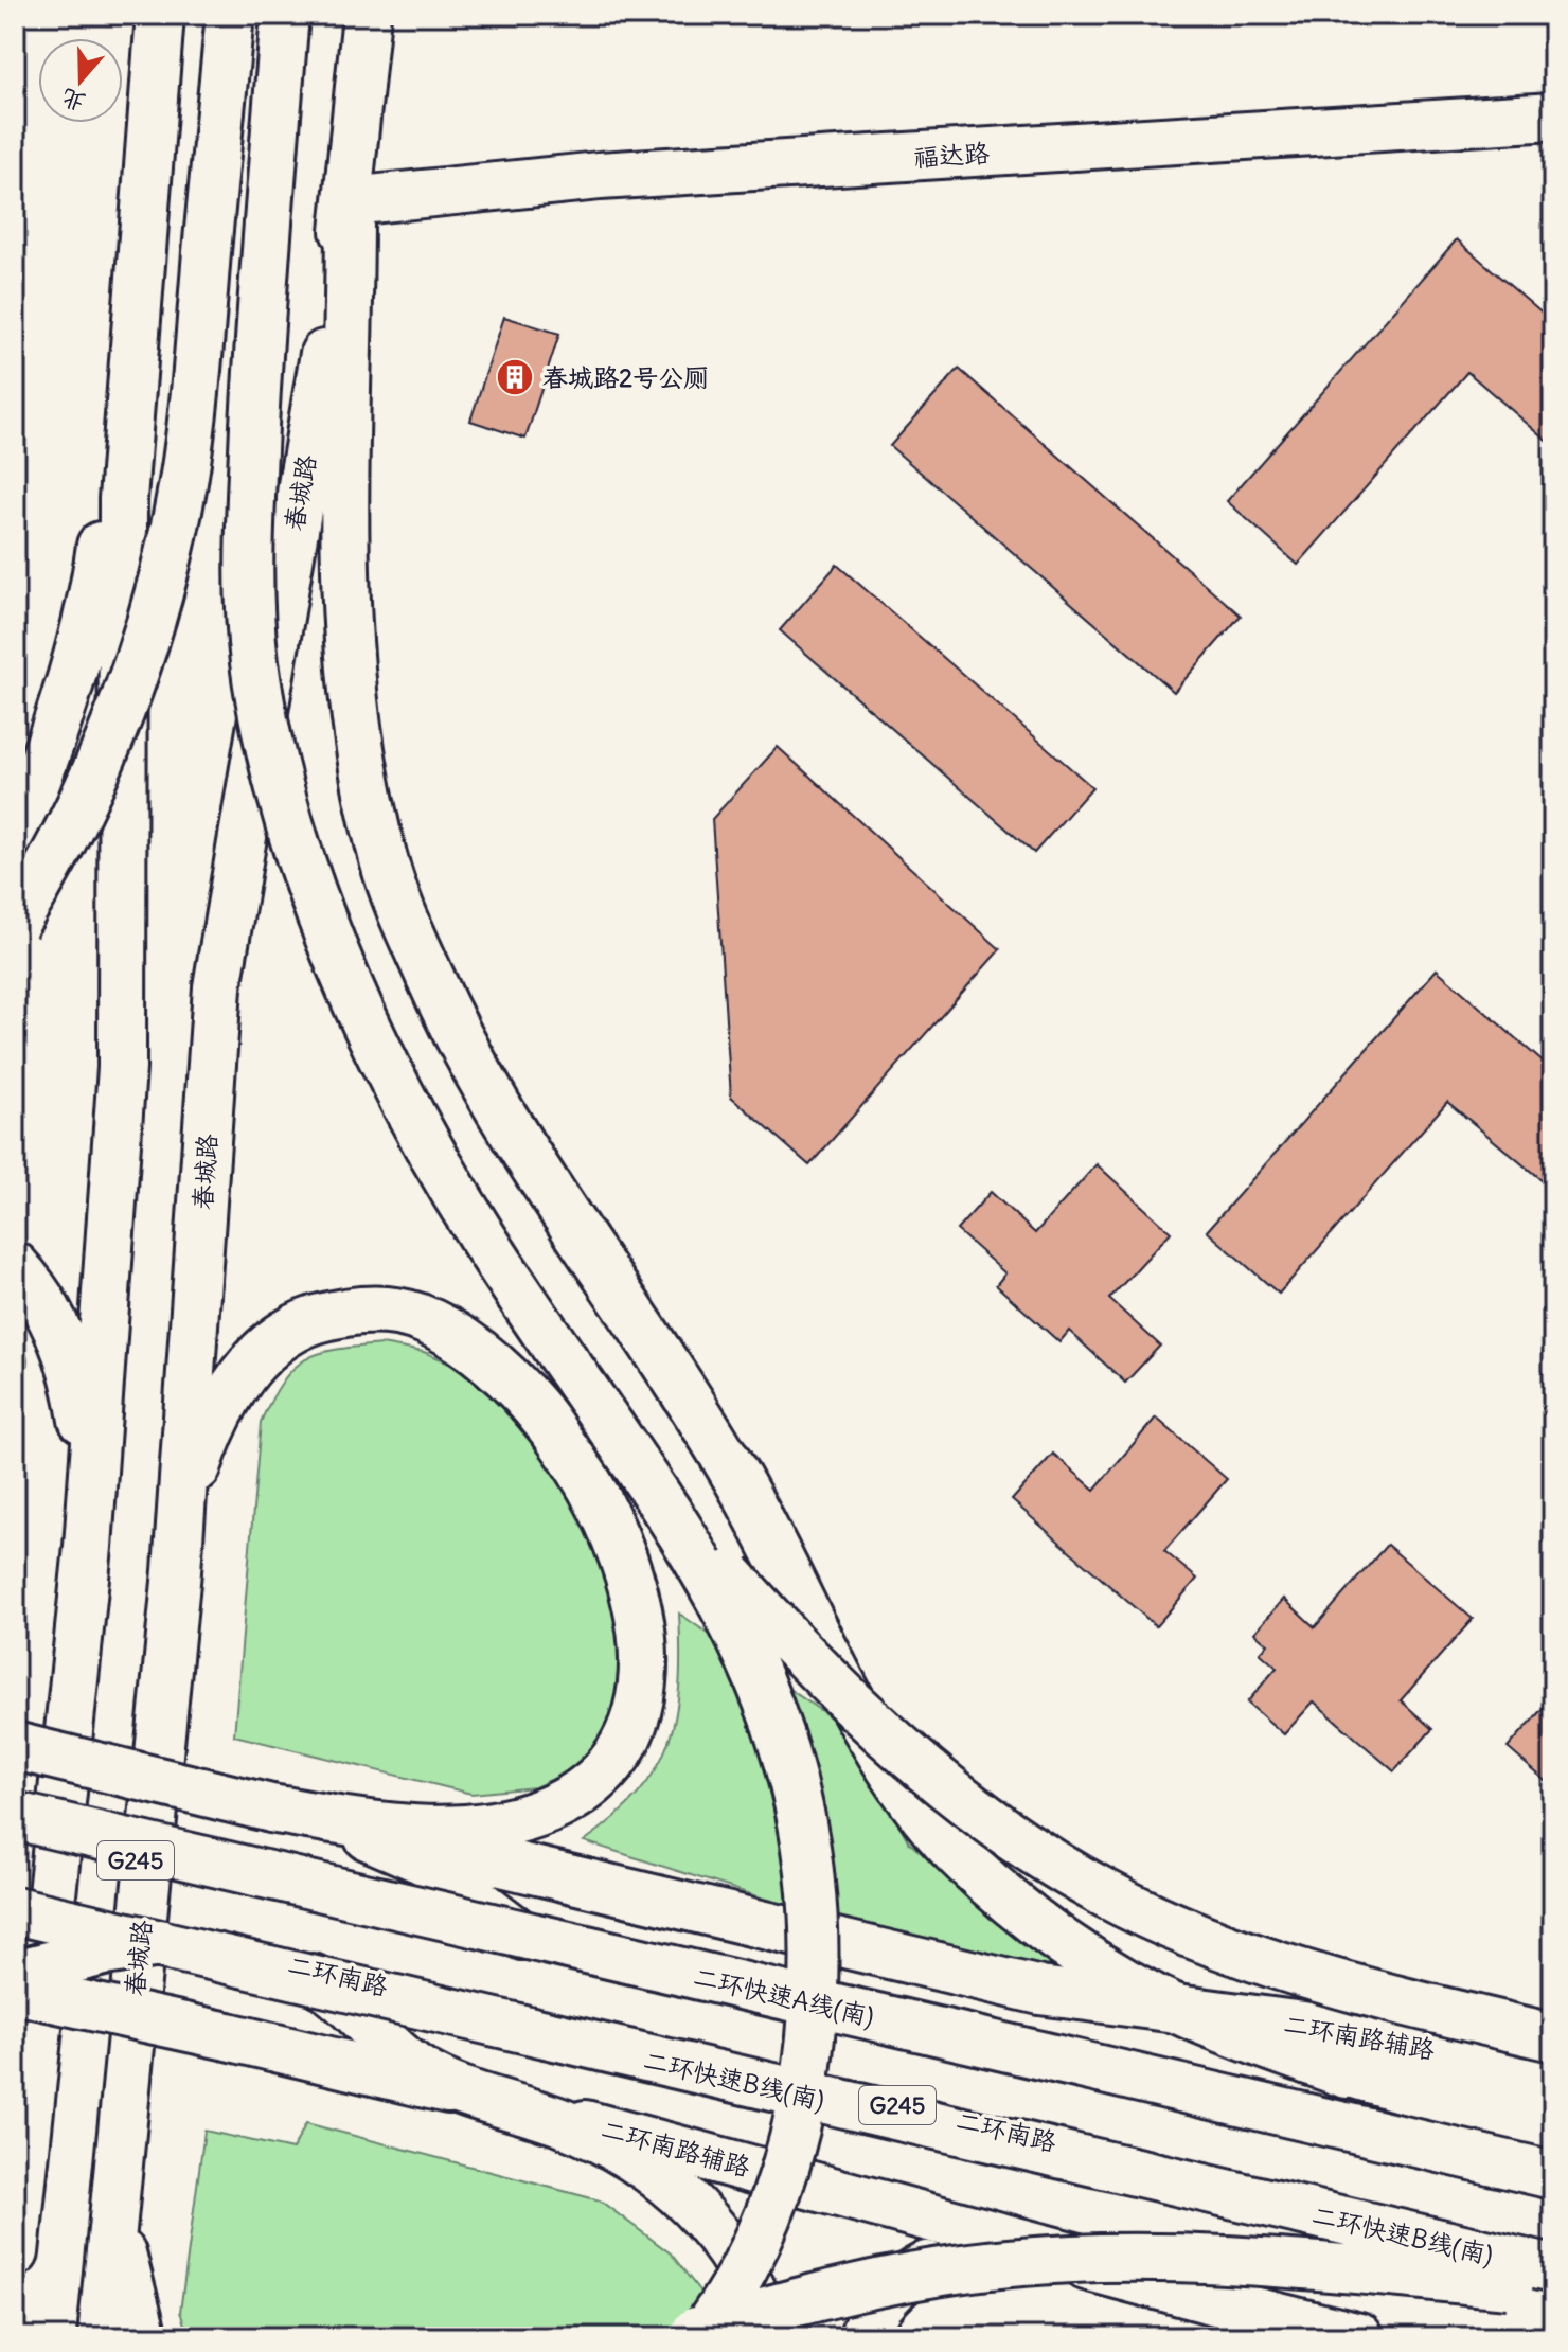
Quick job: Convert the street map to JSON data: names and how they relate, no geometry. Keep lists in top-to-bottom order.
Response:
{
  "streets": {
    "main road": [
      "福达路",
      "春城路",
      "G245",
      "二环南路",
      "二环快速A线(南)",
      "二环南路辅路",
      "二环快速B线(南)"
    ]
  },
  "crossings": [
    ["福达路", "春城路"]
  ],
  "places": {
    "building": ["春城路2号公厕"]
  },
  "north": "bottom"
}
